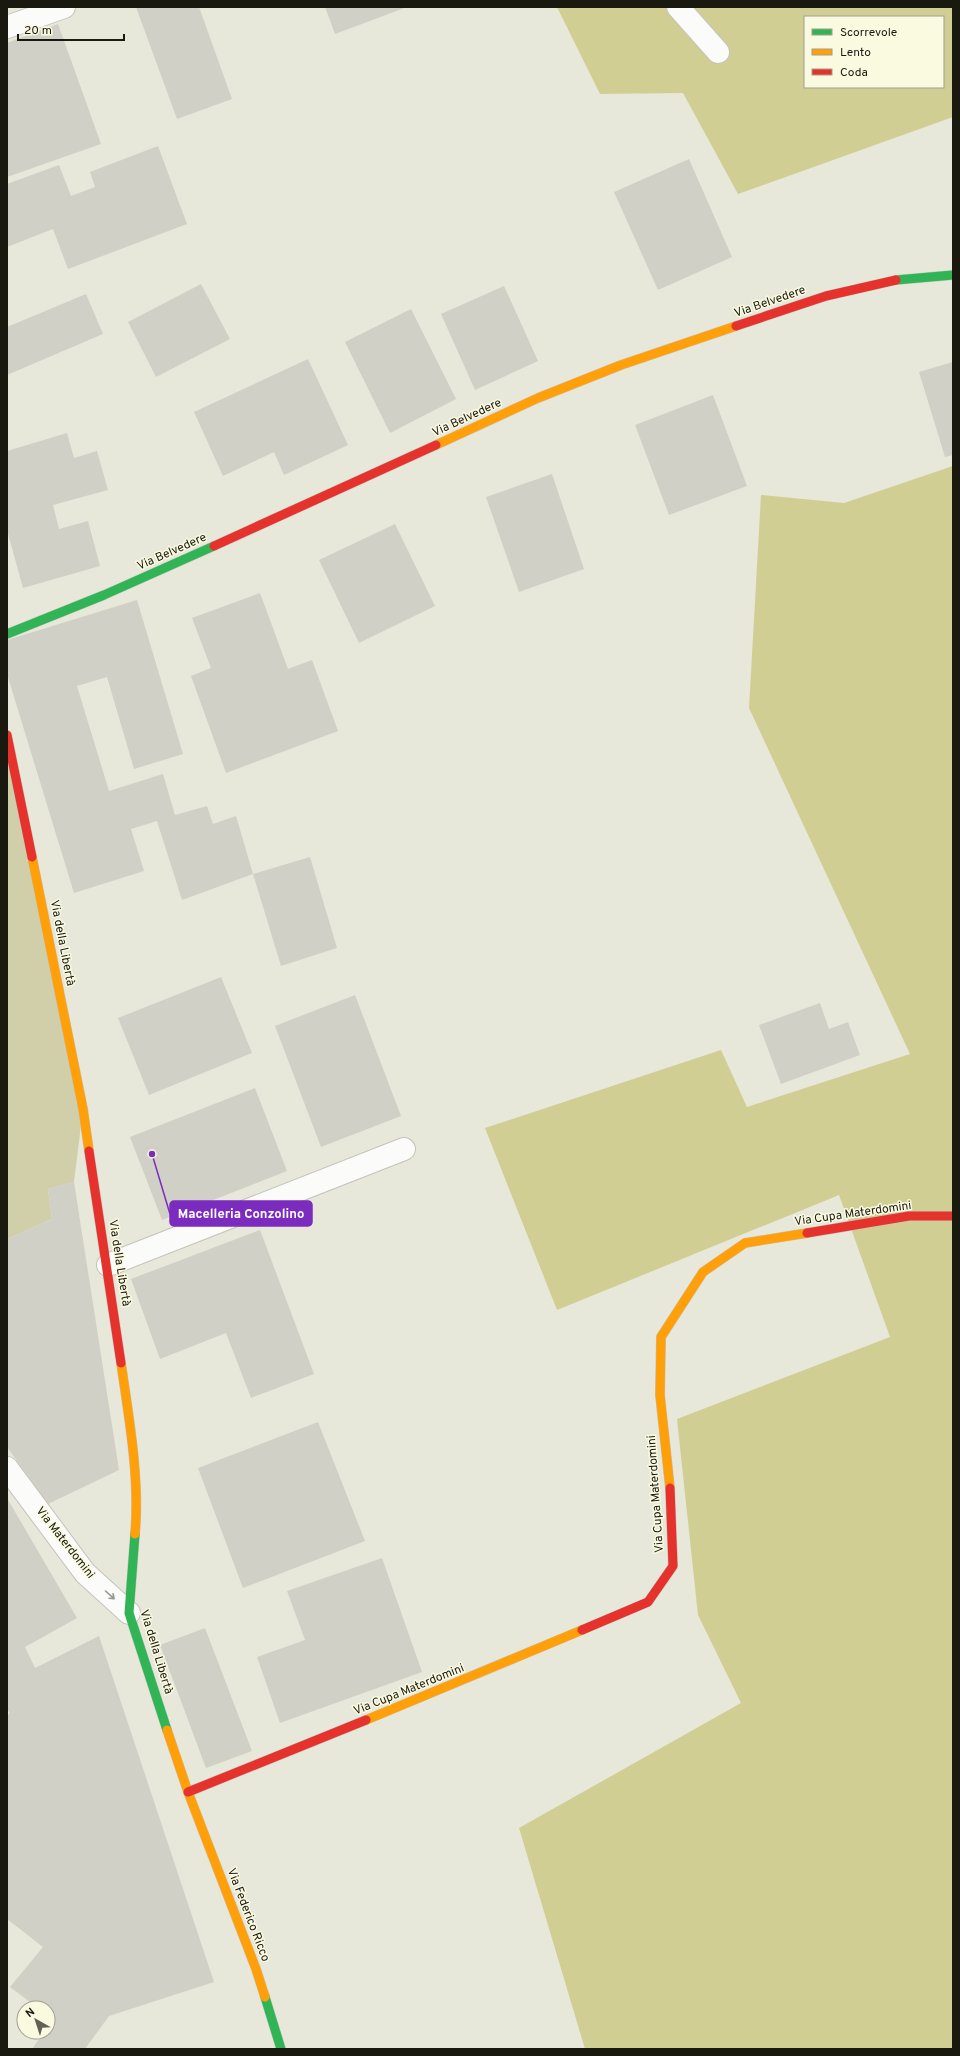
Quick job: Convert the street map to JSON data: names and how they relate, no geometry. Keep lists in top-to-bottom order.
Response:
{
  "streets": {
    "street": [
      "Via Belvedere",
      "Via della Libertà",
      "Via Cupa Materdomini",
      "Via Materdomini",
      "Via Federico Ricco"
    ]
  },
  "crossings": [
    ["Via della Libertà", "Via Cupa Materdomini"],
    ["Via della Libertà", "Via Materdomini"],
    ["Via della Libertà", "Via Federico Ricco"],
    ["Via Cupa Materdomini", "Via Federico Ricco"]
  ],
  "one_way": ["Via Materdomini"],
  "places": ["Macelleria Conzolino"],
  "legend": ["Scorrevole", "Lento", "Coda"],
  "scale_bar": "20 m",
  "north": "top left"
}
